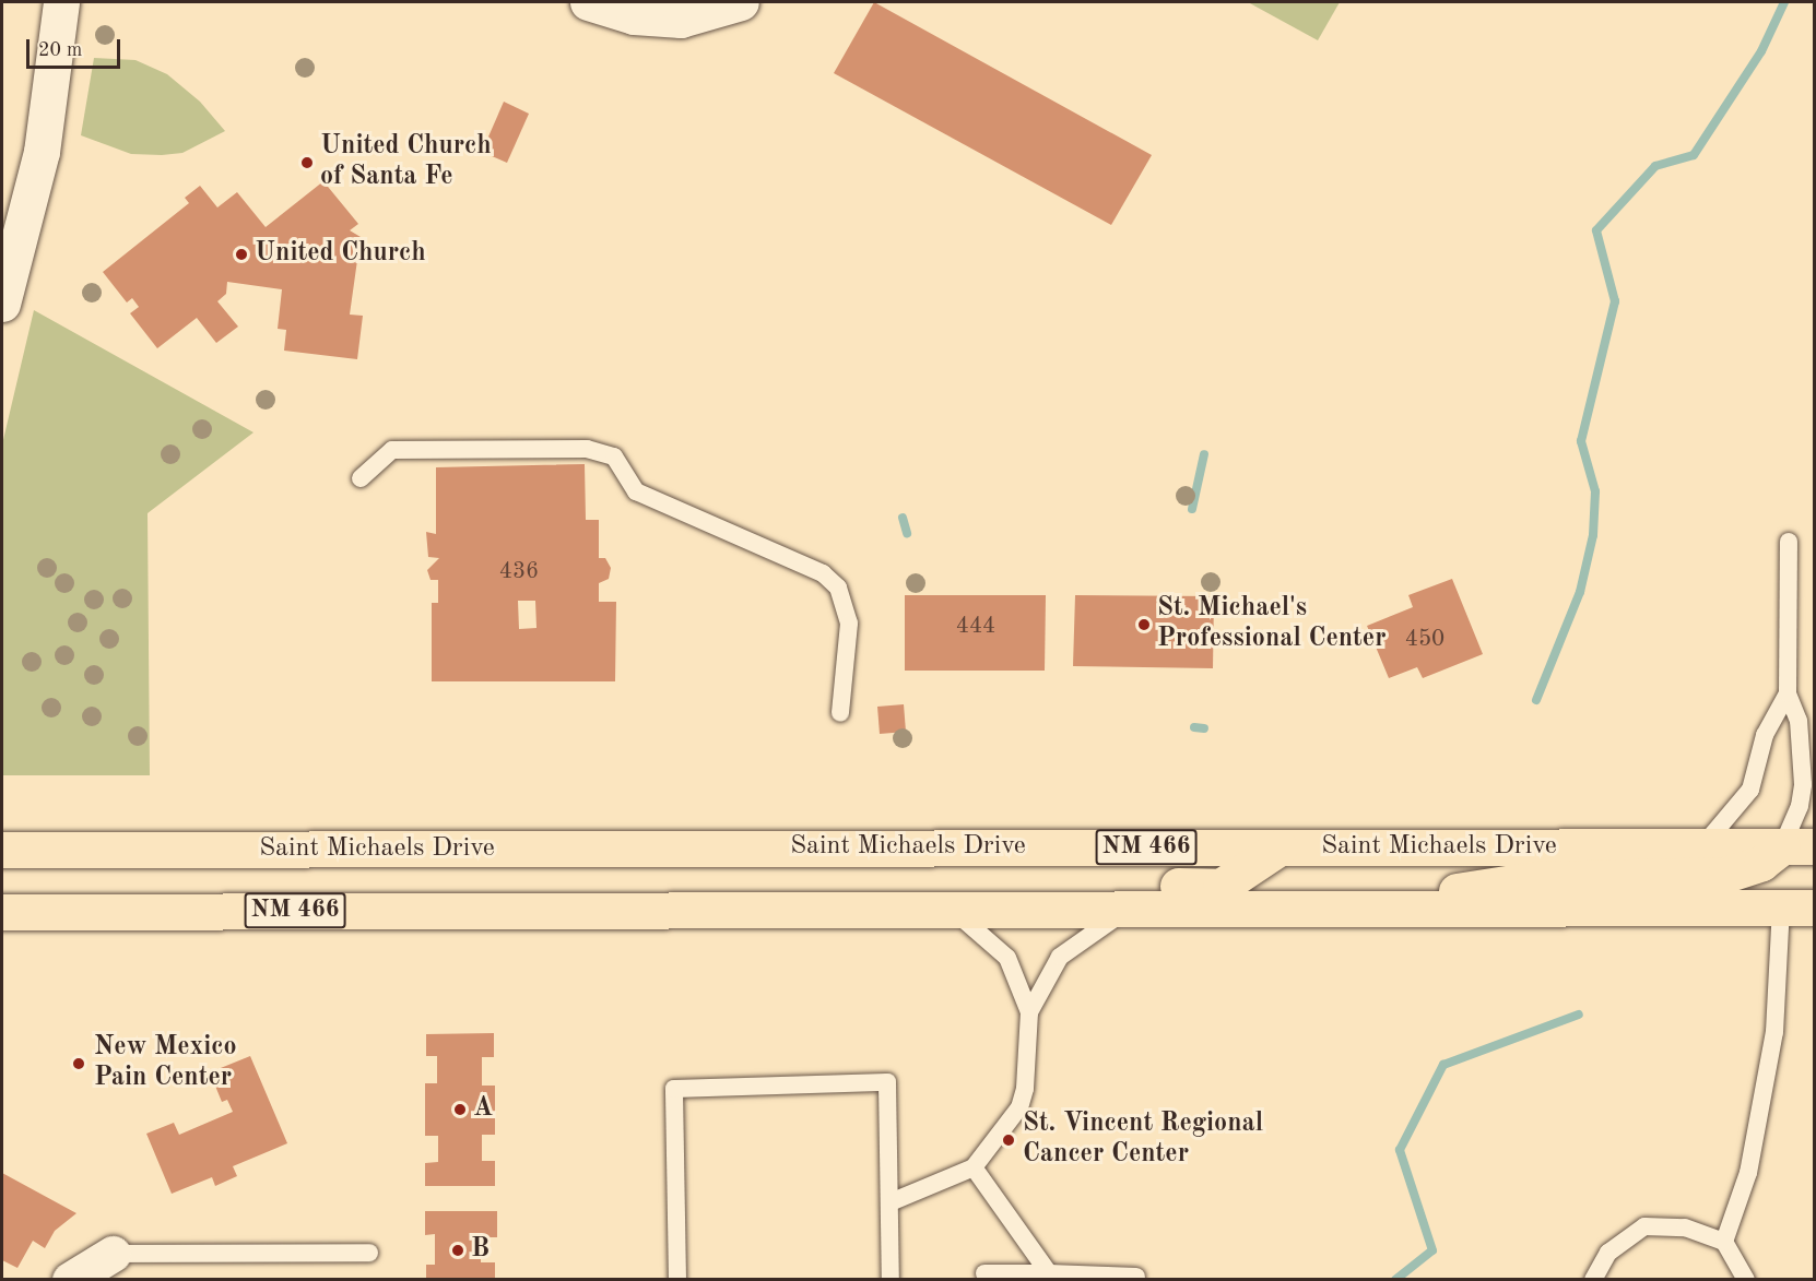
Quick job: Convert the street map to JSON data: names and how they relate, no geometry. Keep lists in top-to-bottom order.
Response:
{
  "streets": {
    "main road": ["Saint Michaels Drive", "NM 466"]
  },
  "places": [
    "United Church of Santa Fe",
    "United Church",
    "St. Michael's Professional Center",
    "New Mexico Pain Center",
    "A",
    "St. Vincent Regional Cancer Center",
    "B"
  ],
  "house_numbers": ["436", "444", "450"],
  "scale_bar": "20 m"
}
